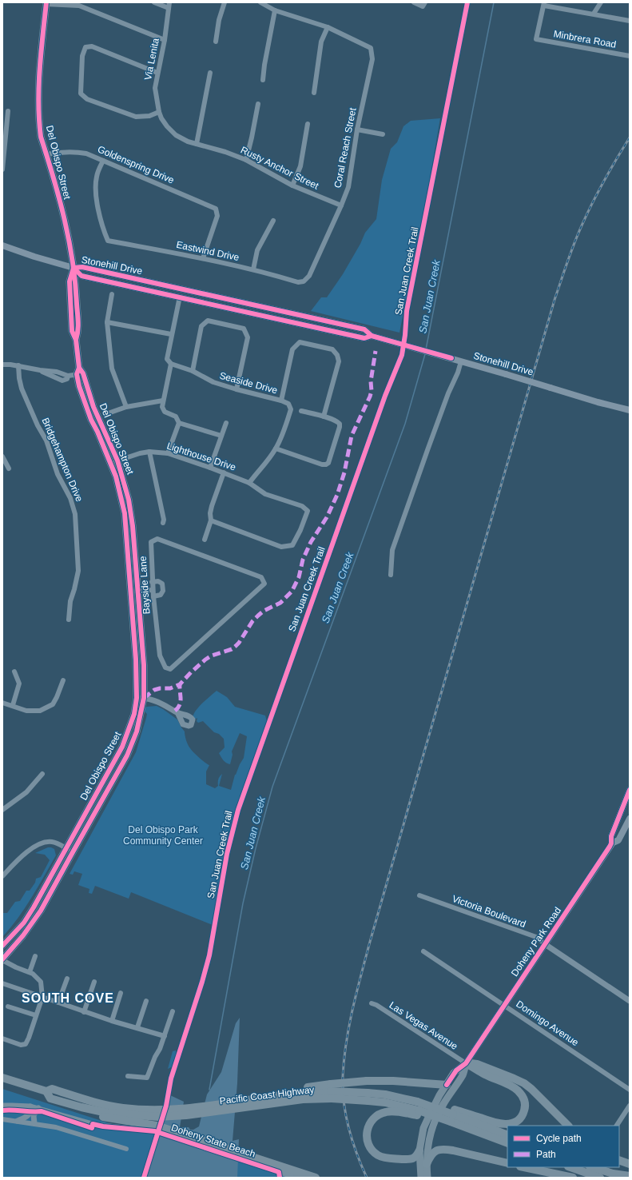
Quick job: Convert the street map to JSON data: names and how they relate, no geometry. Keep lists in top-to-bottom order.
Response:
{
  "streets": {
    "highway": ["Pacific Coast Highway"],
    "main road": ["Del Obispo Street", "Stonehill Drive", "Doheny Park Road"],
    "street": [
      "Minbrera Road",
      "Via Lenita",
      "Coral Reach Street",
      "Goldenspring Drive",
      "Rusty Anchor Street",
      "Eastwind Drive",
      "Seaside Drive",
      "Lighthouse Drive",
      "Bridgehampton Drive",
      "Bayside Lane",
      "Victoria Boulevard",
      "Domingo Avenue",
      "Las Vegas Avenue",
      "Doheny State Beach"
    ],
    "cycle path": ["San Juan Creek Trail"]
  },
  "crossings": [
    ["Via Lenita", "Rusty Anchor Street"],
    ["Coral Reach Street", "Rusty Anchor Street"],
    ["Coral Reach Street", "Eastwind Drive"],
    ["Del Obispo Street", "Goldenspring Drive"],
    ["Del Obispo Street", "Stonehill Drive"],
    ["Del Obispo Street", "Lighthouse Drive"],
    ["Goldenspring Drive", "Eastwind Drive"],
    ["Victoria Boulevard", "Doheny Park Road"],
    ["Doheny Park Road", "Domingo Avenue"],
    ["Doheny Park Road", "Las Vegas Avenue"]
  ],
  "districts": ["SOUTH COVE"],
  "water": ["San Juan Creek"],
  "parks": ["Del Obispo Park Community Center"],
  "legend": ["Cycle path", "Path"]
}
